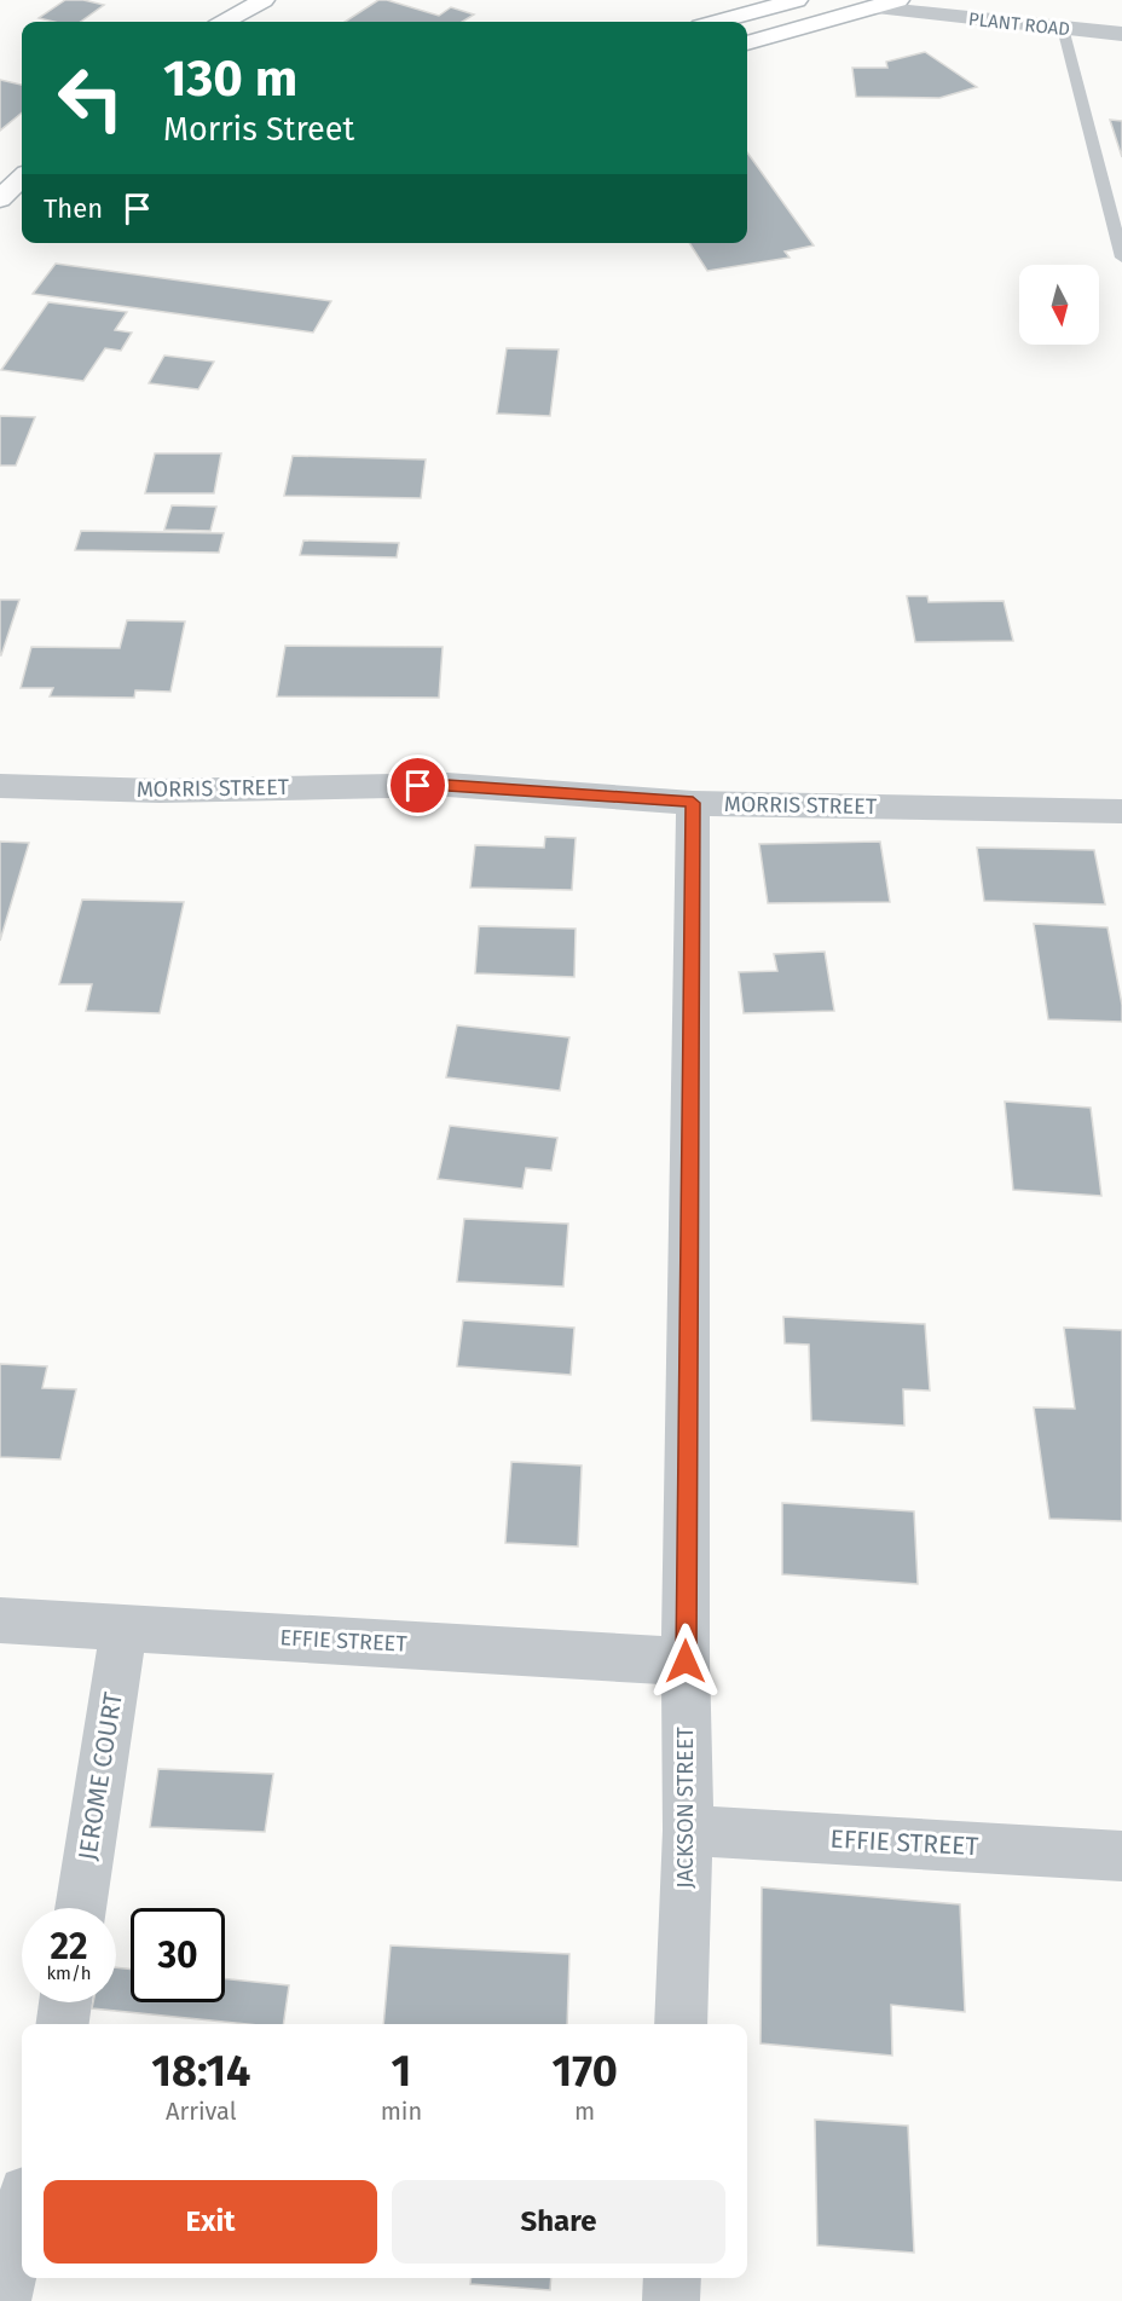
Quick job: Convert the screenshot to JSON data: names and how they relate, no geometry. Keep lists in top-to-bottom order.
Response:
{
  "streets": {
    "street": [
      "PLANT ROAD",
      "MORRIS STREET",
      "EFFIE STREET",
      "JEROME COURT",
      "JACKSON STREET"
    ]
  },
  "crossings": [
    ["MORRIS STREET", "JACKSON STREET"],
    ["EFFIE STREET", "JEROME COURT"],
    ["EFFIE STREET", "JACKSON STREET"]
  ],
  "north": "bottom",
  "page": {
    "turn": ["130 m", "Morris Street"],
    "then": "Then",
    "speed": "22 km/h",
    "limit": "30",
    "eta": [
      "18:14",
      "Arrival",
      "1",
      "min",
      "170",
      "m"
    ],
    "buttons": ["Exit", "Share"]
  }
}
